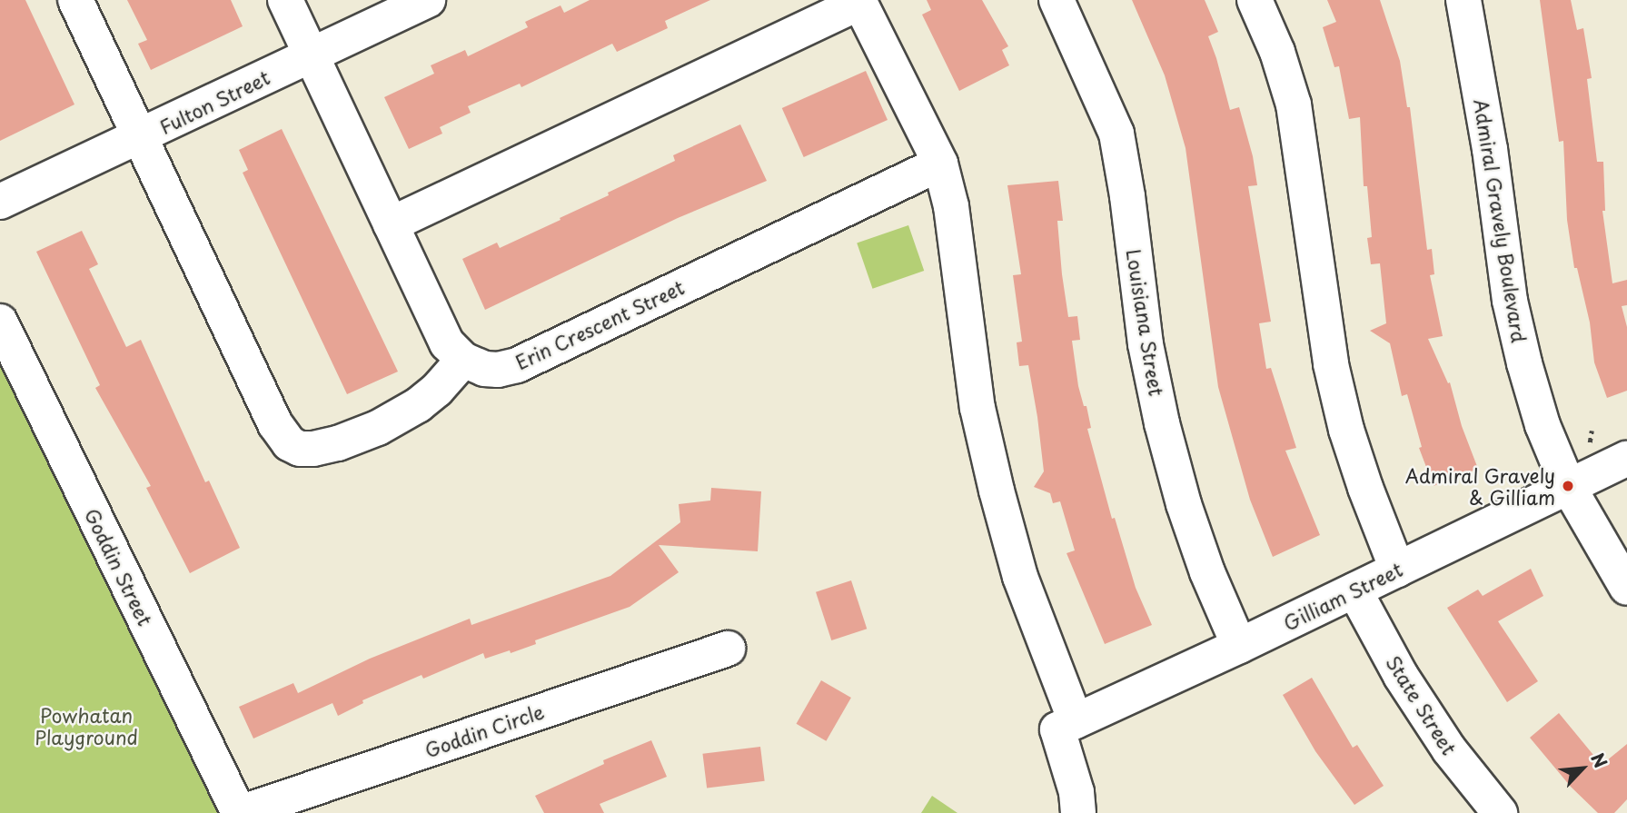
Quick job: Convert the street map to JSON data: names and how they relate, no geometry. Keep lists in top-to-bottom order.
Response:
{
  "streets": {
    "street": [
      "Fulton Street",
      "Admiral Gravely Boulevard",
      "Louisiana Street",
      "Erin Crescent Street",
      "Goddin Street",
      "Gilliam Street",
      "State Street",
      "Goddin Circle"
    ]
  },
  "crossings": [
    ["Admiral Gravely Boulevard", "Gilliam Street"],
    ["Louisiana Street", "Gilliam Street"],
    ["Goddin Street", "Goddin Circle"],
    ["Gilliam Street", "State Street"]
  ],
  "parks": ["Powhatan Playground"],
  "places": ["Admiral Gravely & Gilliam"],
  "north": "top right"
}
